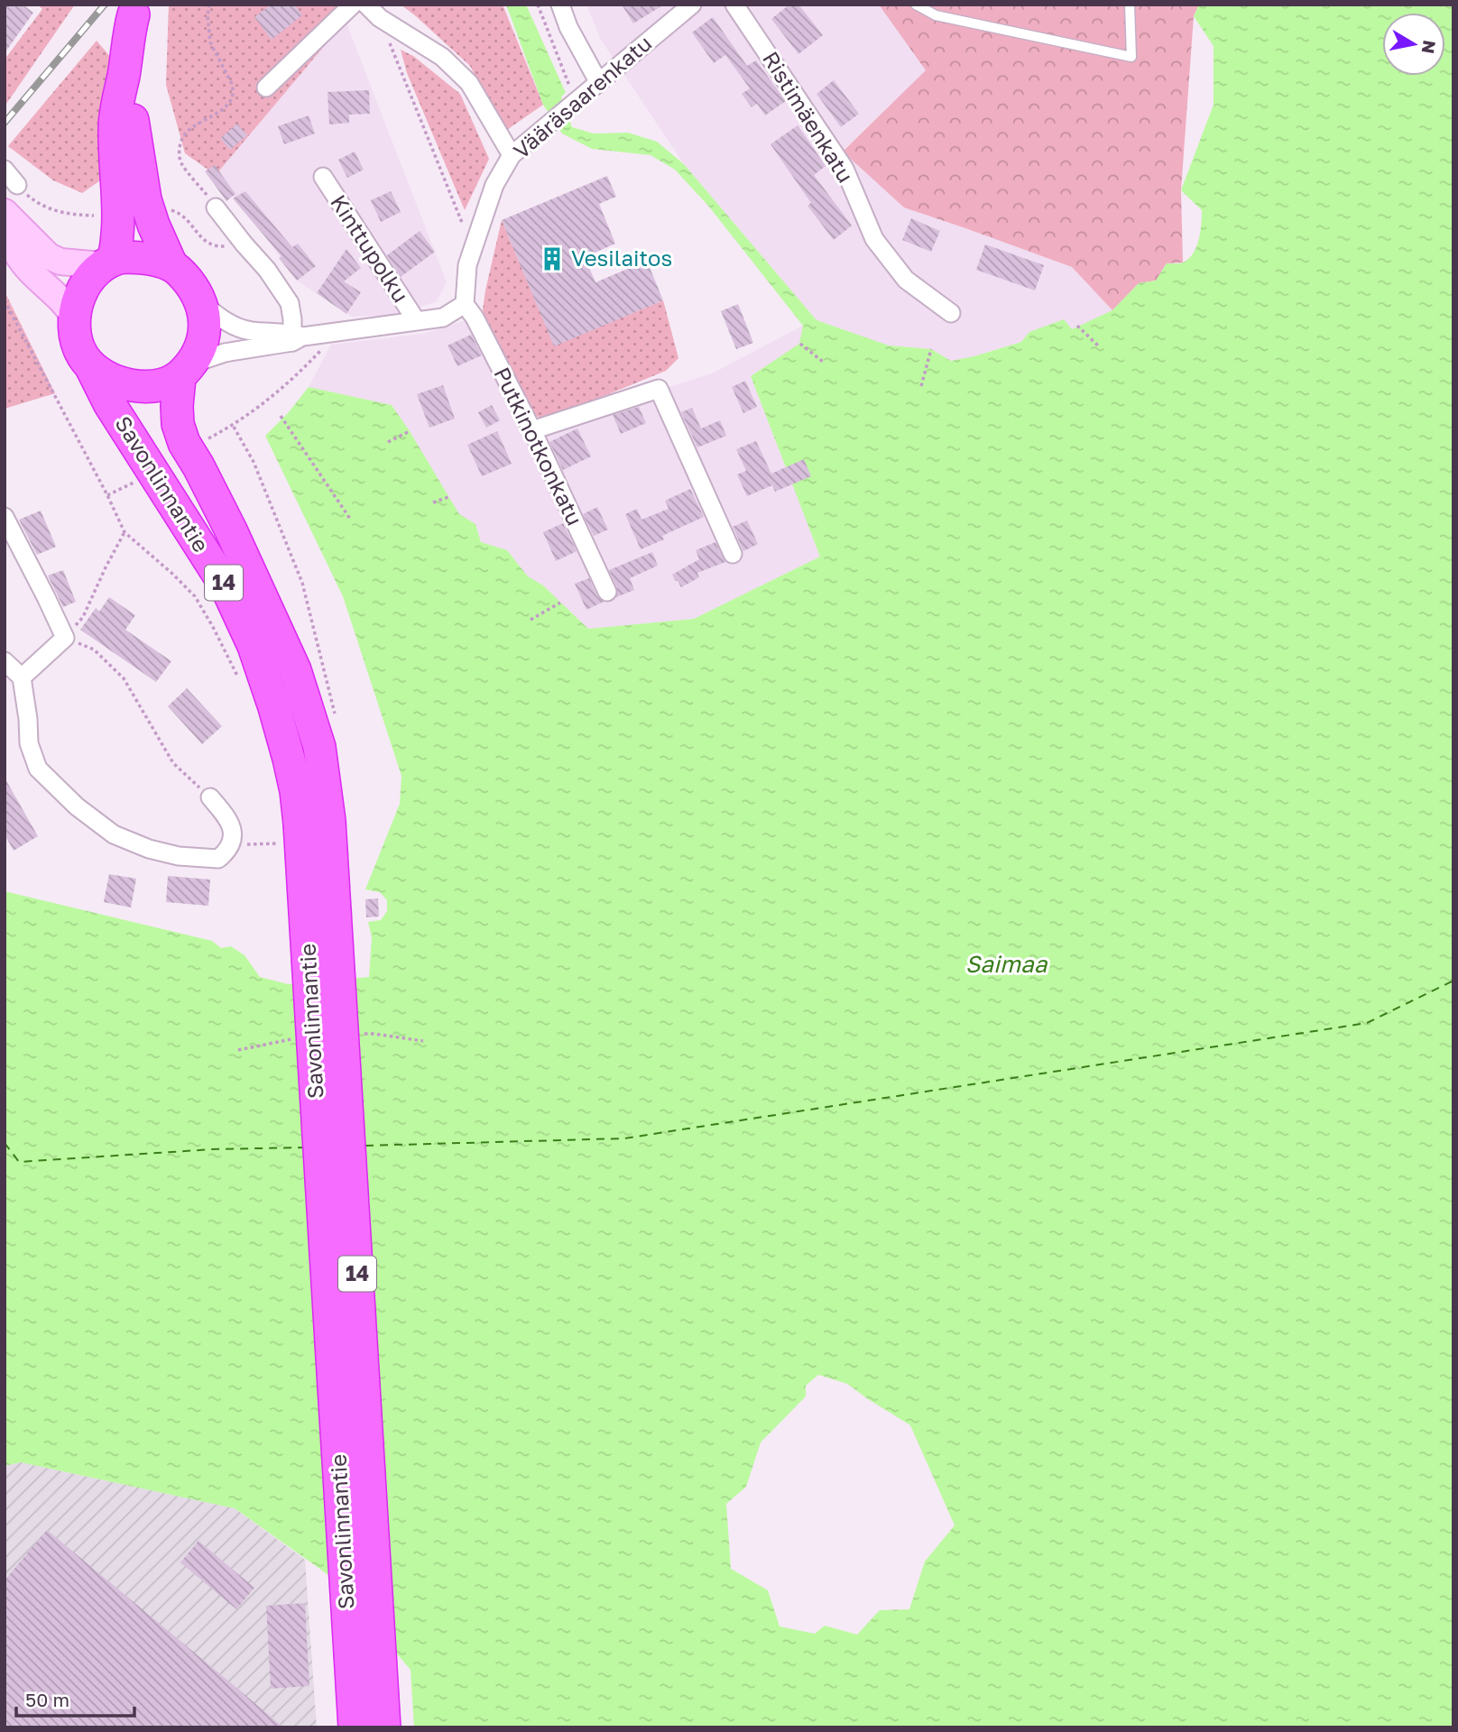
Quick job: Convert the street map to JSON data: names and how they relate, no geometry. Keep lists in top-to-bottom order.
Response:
{
  "streets": {
    "highway": ["Savonlinnantie", "14"],
    "street": [
      "Vääräsaarenkatu",
      "Ristimäenkatu",
      "Kinttupolku",
      "Putkinotkonkatu"
    ]
  },
  "crossings": [
    ["Vääräsaarenkatu", "Putkinotkonkatu"],
    ["Savonlinnantie", "14"]
  ],
  "water": ["Saimaa"],
  "places": {
    "building": ["Vesilaitos"]
  },
  "scale_bar": "50 m",
  "north": "right"
}
